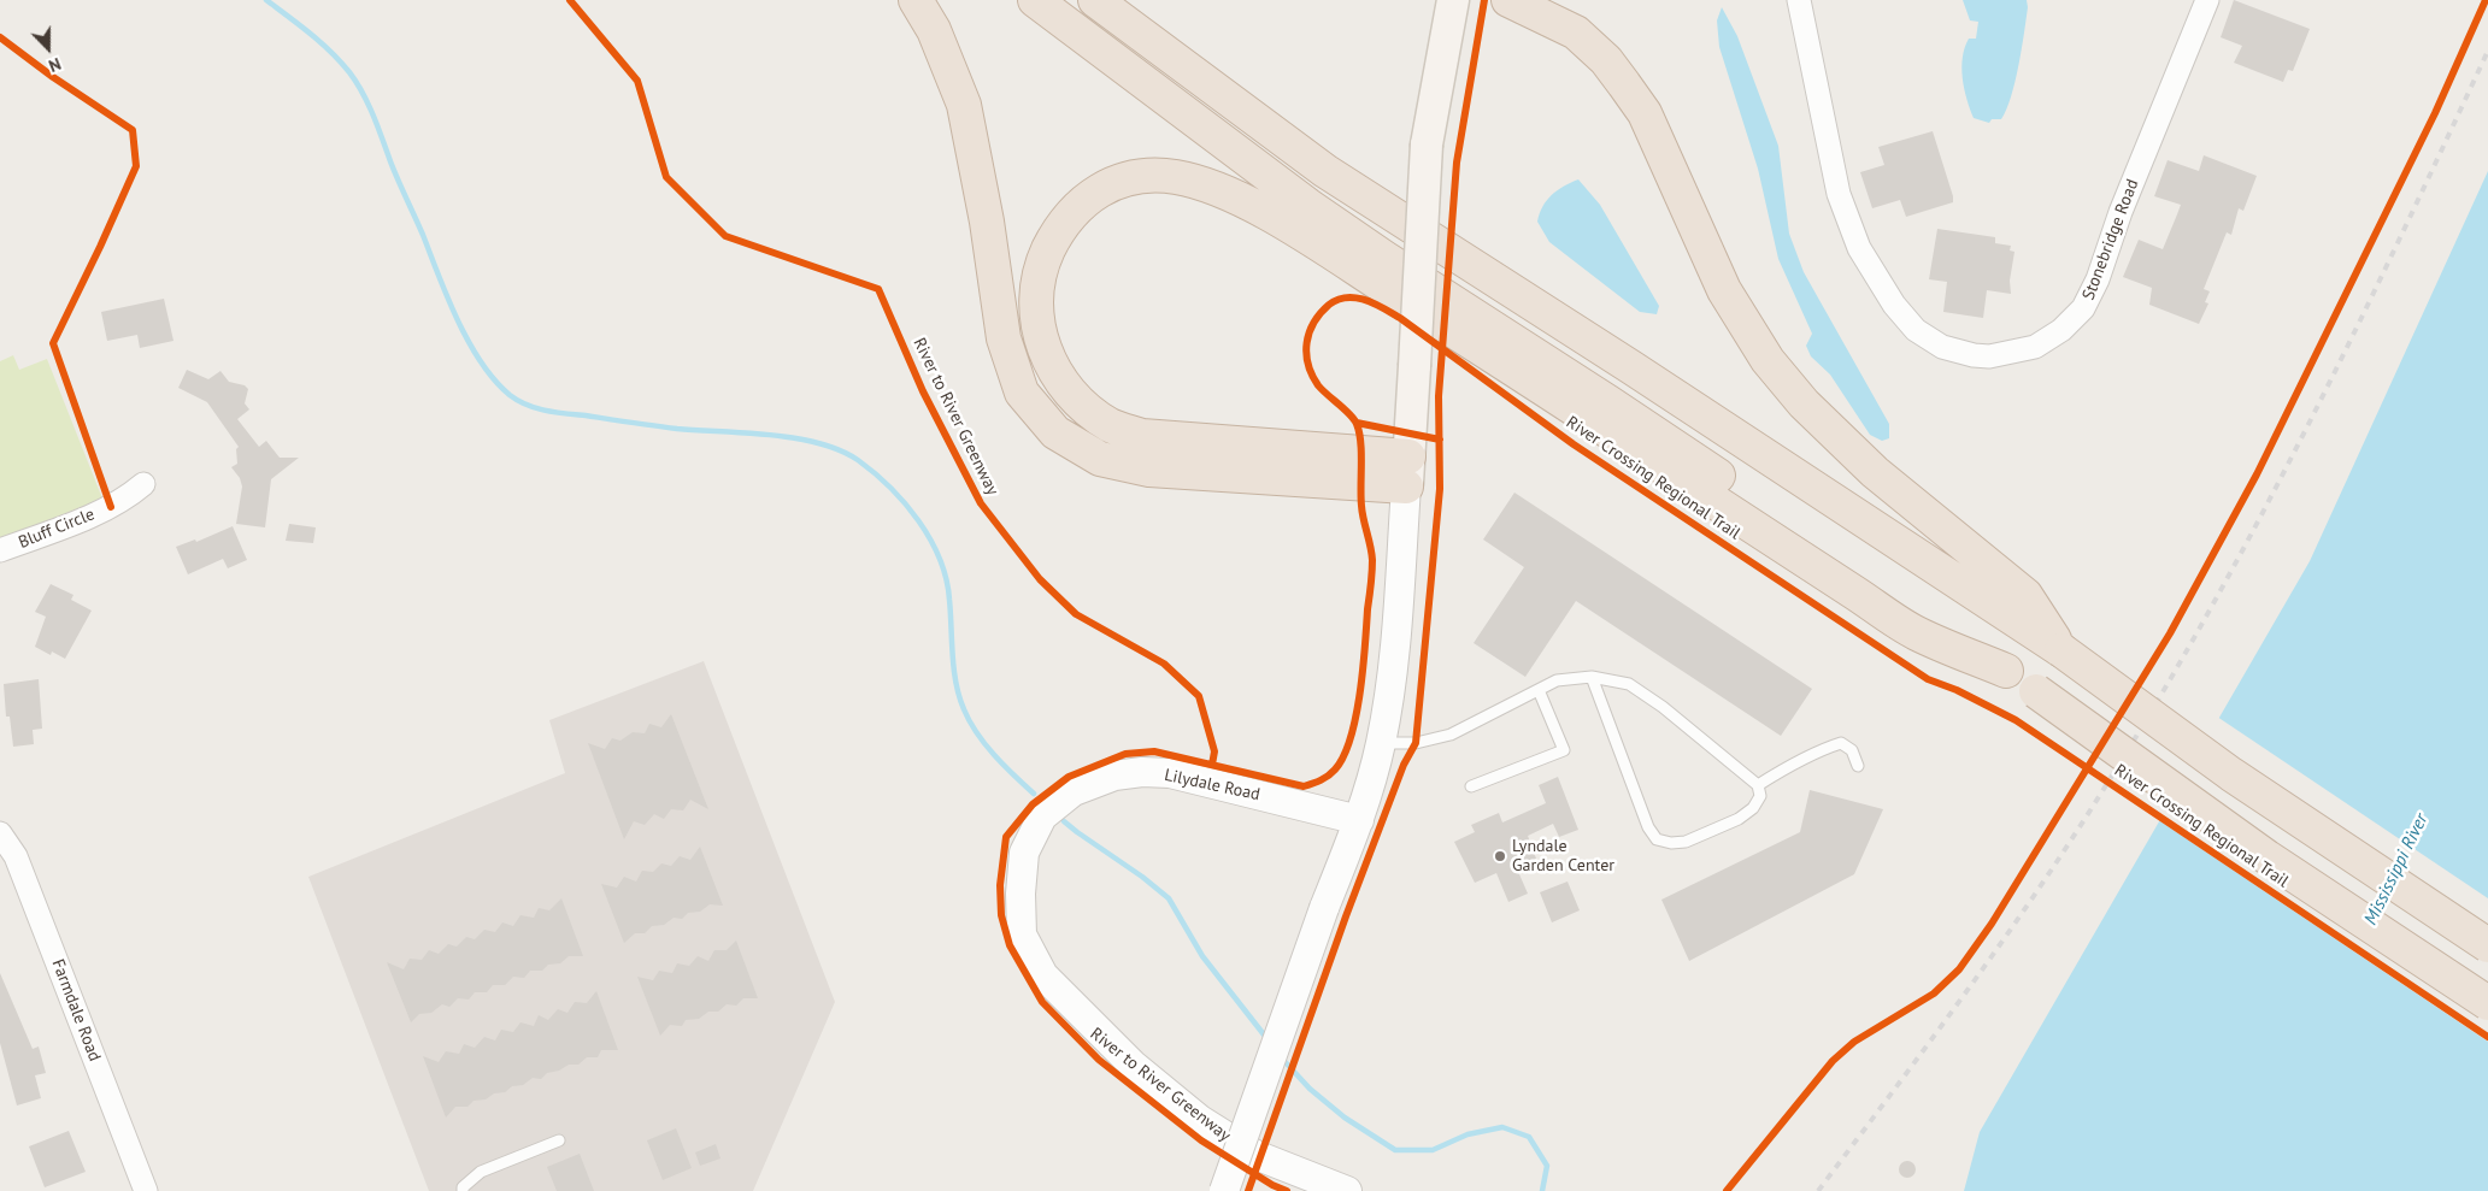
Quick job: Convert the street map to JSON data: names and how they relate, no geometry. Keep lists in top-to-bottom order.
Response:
{
  "streets": {
    "street": [
      "Stonebridge Road",
      "Bluff Circle",
      "Lilydale Road",
      "Farmdale Road"
    ],
    "cycle path": ["River to River Greenway", "River Crossing Regional Trail"]
  },
  "water": ["Mississippi River"],
  "places": ["Lyndale Garden Center"],
  "north": "bottom"
}
